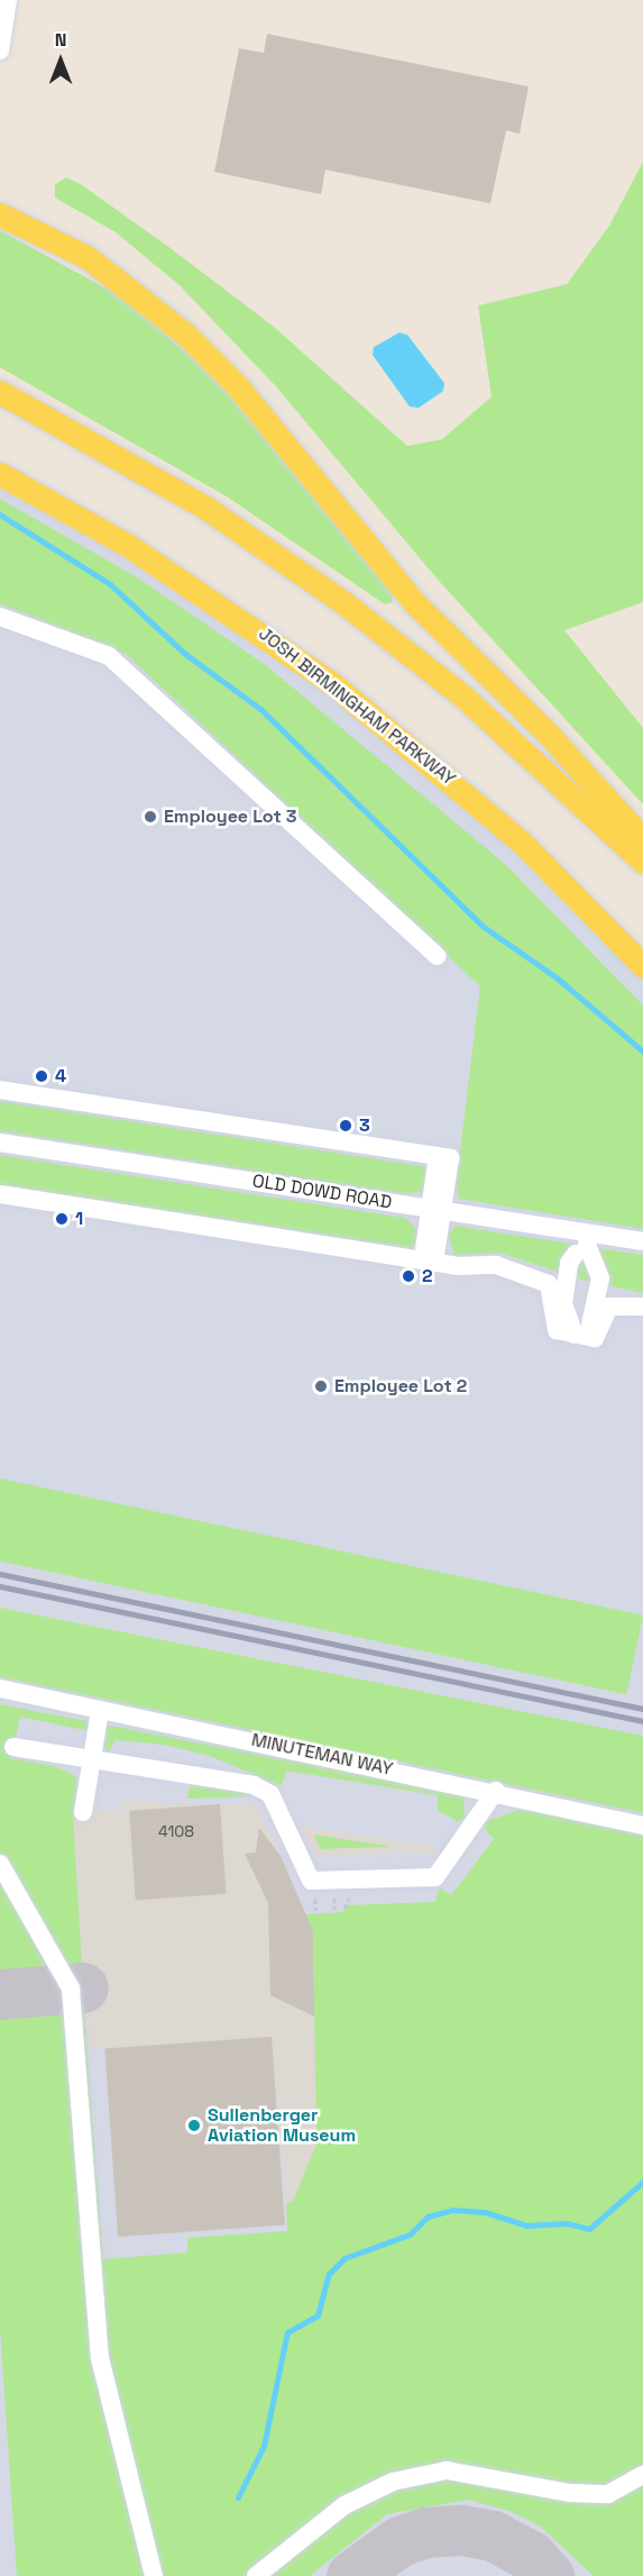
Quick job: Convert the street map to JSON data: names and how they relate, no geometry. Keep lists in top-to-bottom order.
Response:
{
  "streets": {
    "main road": ["JOSH BIRMINGHAM PARKWAY"],
    "street": ["OLD DOWD ROAD", "MINUTEMAN WAY"]
  },
  "places": [
    "Employee Lot 3",
    "4",
    "3",
    "1",
    "2",
    "Employee Lot 2",
    "Sullenberger Aviation Museum"
  ],
  "house_numbers": ["4108"],
  "north": "top"
}
